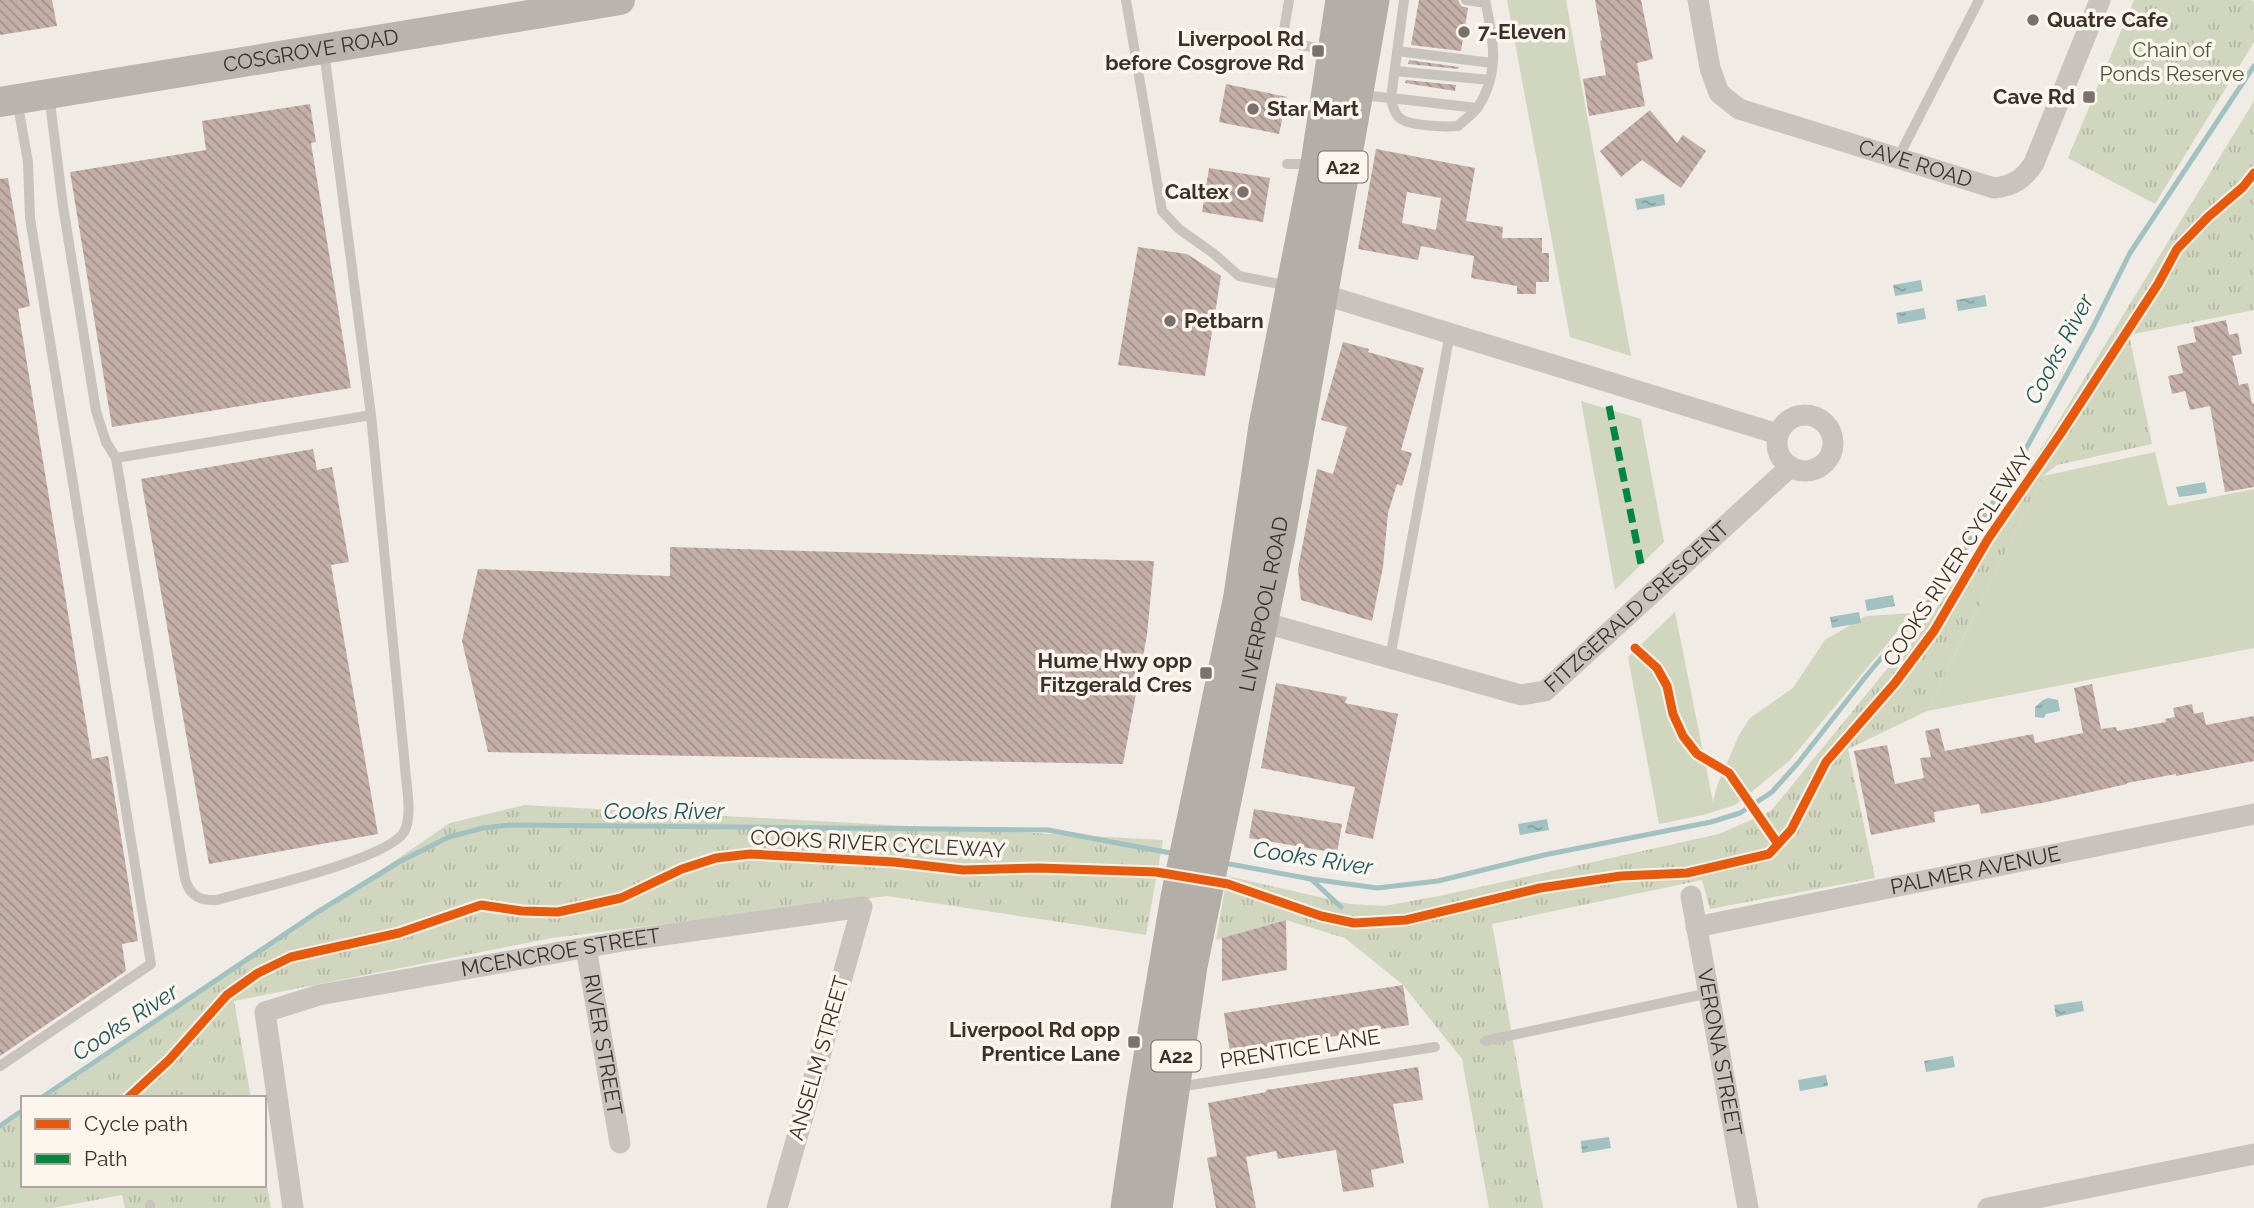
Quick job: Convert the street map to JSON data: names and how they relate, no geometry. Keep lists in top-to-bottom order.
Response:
{
  "streets": {
    "highway": ["A22", "LIVERPOOL ROAD"],
    "main road": ["COSGROVE ROAD"],
    "street": [
      "CAVE ROAD",
      "FITZGERALD CRESCENT",
      "PALMER AVENUE",
      "MCENCROE STREET",
      "RIVER STREET",
      "VERONA STREET",
      "ANSELM STREET"
    ],
    "lane": ["PRENTICE LANE"],
    "cycle path": ["COOKS RIVER CYCLEWAY"]
  },
  "crossings": [
    ["LIVERPOOL ROAD", "FITZGERALD CRESCENT"],
    ["LIVERPOOL ROAD", "PRENTICE LANE"],
    ["PALMER AVENUE", "VERONA STREET"],
    ["MCENCROE STREET", "RIVER STREET"],
    ["MCENCROE STREET", "ANSELM STREET"]
  ],
  "water": ["Cooks River"],
  "parks": ["Chain of Ponds Reserve"],
  "places": {
    "other": [
      "Quatre Cafe",
      "7-Eleven",
      "Star Mart",
      "Caltex",
      "Petbarn"
    ],
    "transit": [
      "Liverpool Rd before Cosgrove Rd",
      "Cave Rd",
      "Hume Hwy opp Fitzgerald Cres",
      "Liverpool Rd opp Prentice Lane"
    ]
  },
  "legend": ["Cycle path", "Path"]
}
